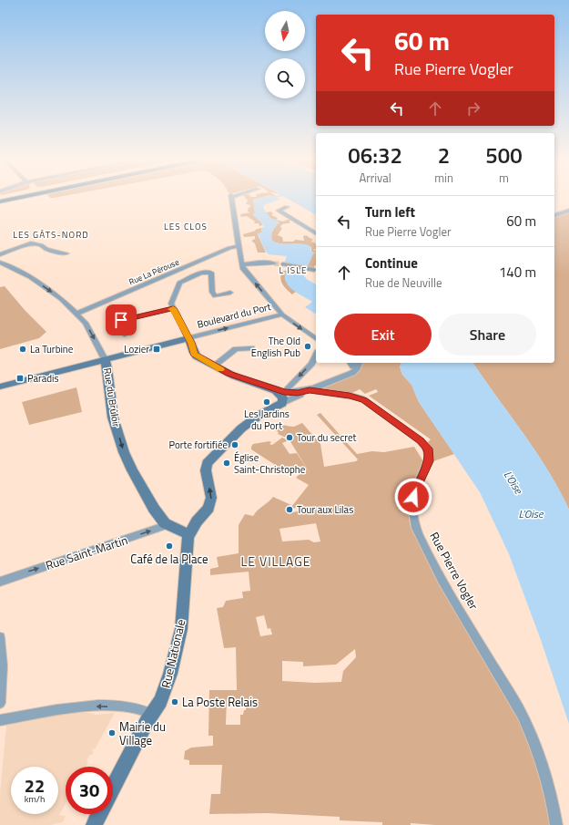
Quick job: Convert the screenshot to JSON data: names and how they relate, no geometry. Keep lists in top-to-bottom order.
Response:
{
  "streets": {
    "street": [
      "Rue La Pérouse",
      "Boulevard du Port",
      "Rue du Brûloir",
      "Rue Saint-Martin",
      "Rue Pierre Vogler",
      "Rue Nationale"
    ]
  },
  "crossings": [
    ["Rue La Pérouse", "Rue du Brûloir"],
    ["Boulevard du Port", "Rue du Brûloir"],
    ["Rue du Brûloir", "Rue Saint-Martin"]
  ],
  "one_way": ["Rue du Brûloir", "Rue Saint-Martin"],
  "districts": [
    "LES CLOS",
    "LES GÂTS-NORD",
    "L ISLE",
    "LE VILLAGE"
  ],
  "water": ["L'Oise", "L’Oise"],
  "places": {
    "other": [
      "The Old English Pub",
      "La Turbine",
      "Les Jardins du Port",
      "Tour du secret",
      "Porte fortifiée",
      "Église Saint-Christophe",
      "Tour aux Lilas",
      "Café de la Place",
      "La Poste Relais",
      "Mairie du Village"
    ],
    "transit": ["Lozier", "Paradis"]
  },
  "north": "bottom",
  "page": {
    "turn": ["60 m", "Rue Pierre Vogler"],
    "eta": [
      "06:32",
      "Arrival",
      "2",
      "min",
      "500",
      "m"
    ],
    "list": [
      {
        "name": "Turn left",
        "note": "Rue Pierre Vogler",
        "value": "60 m"
      },
      {
        "name": "Continue",
        "note": "Rue de Neuville",
        "value": "140 m"
      }
    ],
    "buttons": ["Exit", "Share"],
    "speed": "22 km/h",
    "limit": "30"
  }
}
